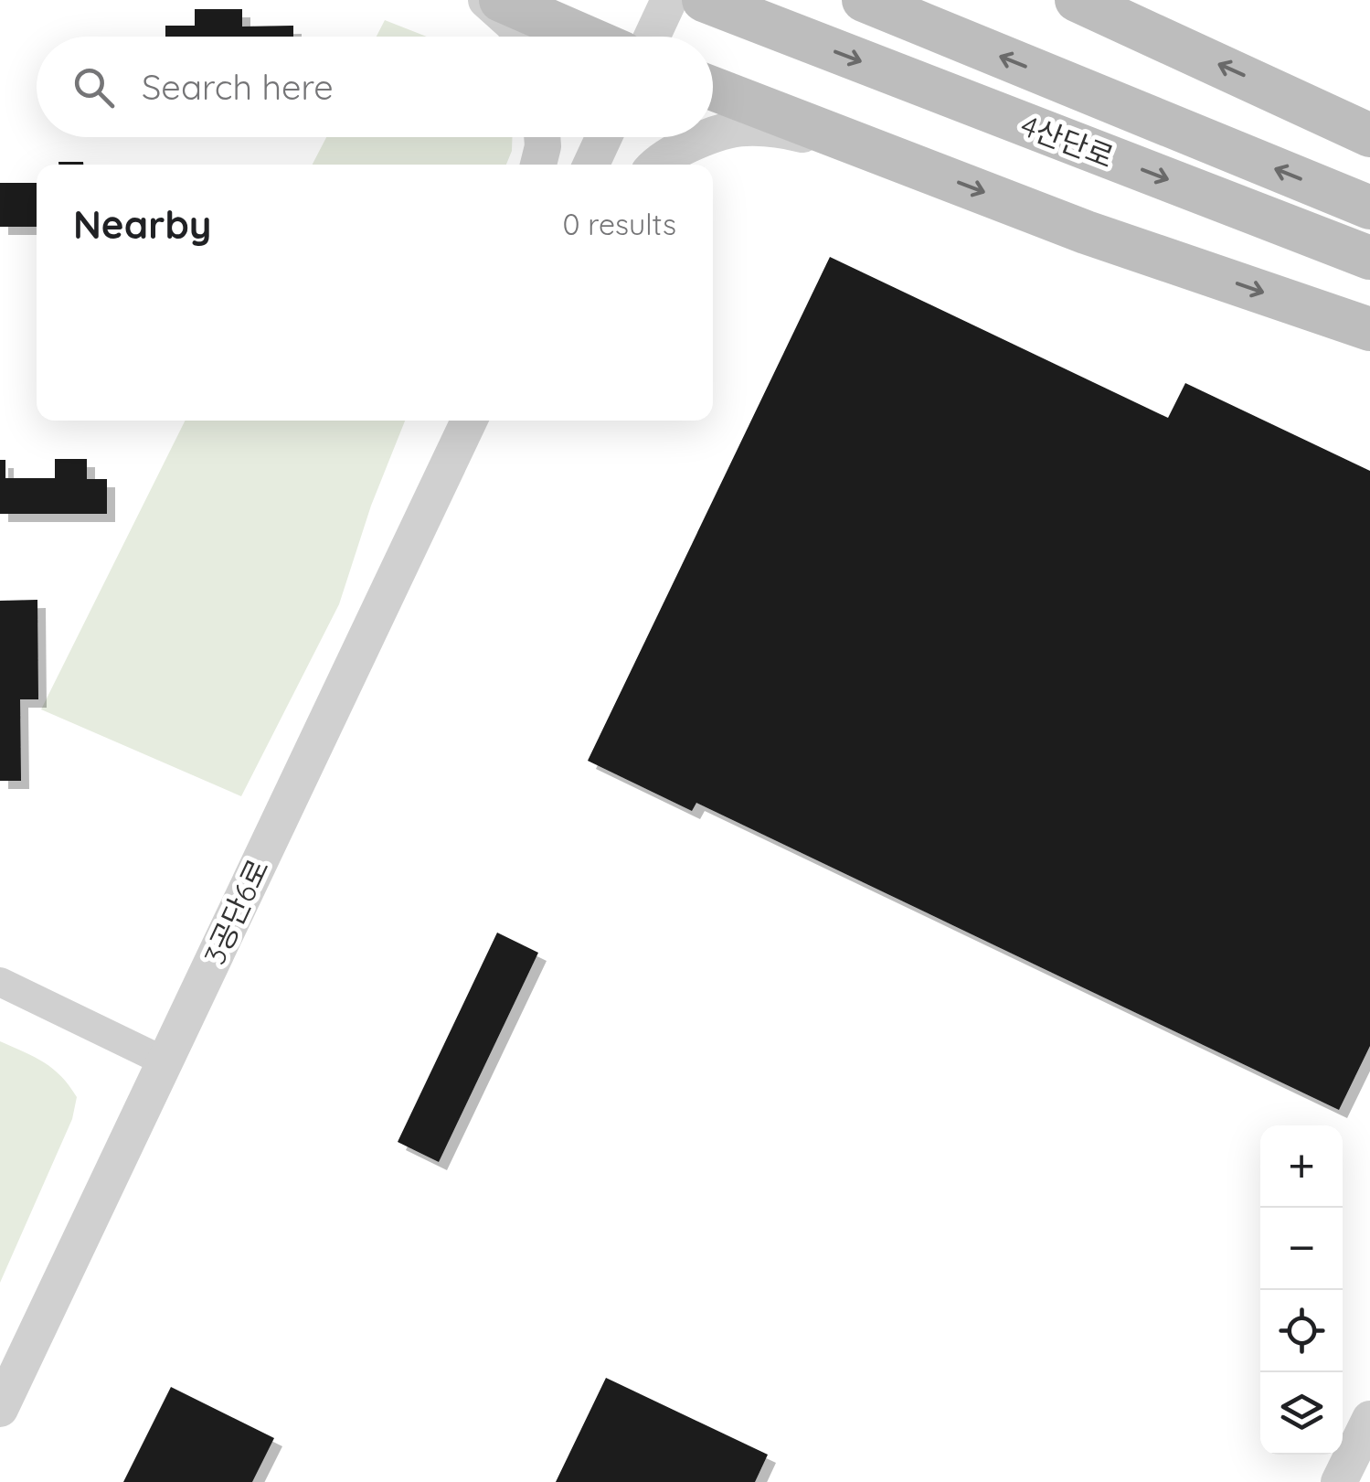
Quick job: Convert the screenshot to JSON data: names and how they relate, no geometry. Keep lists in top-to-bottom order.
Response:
{
  "streets": {
    "main road": ["4산단로"],
    "street": ["3공단6로"]
  },
  "page": {
    "search": "Search here",
    "heading": ["Nearby", "0 results"],
    "map_buttons": ["+", "−"]
  }
}
